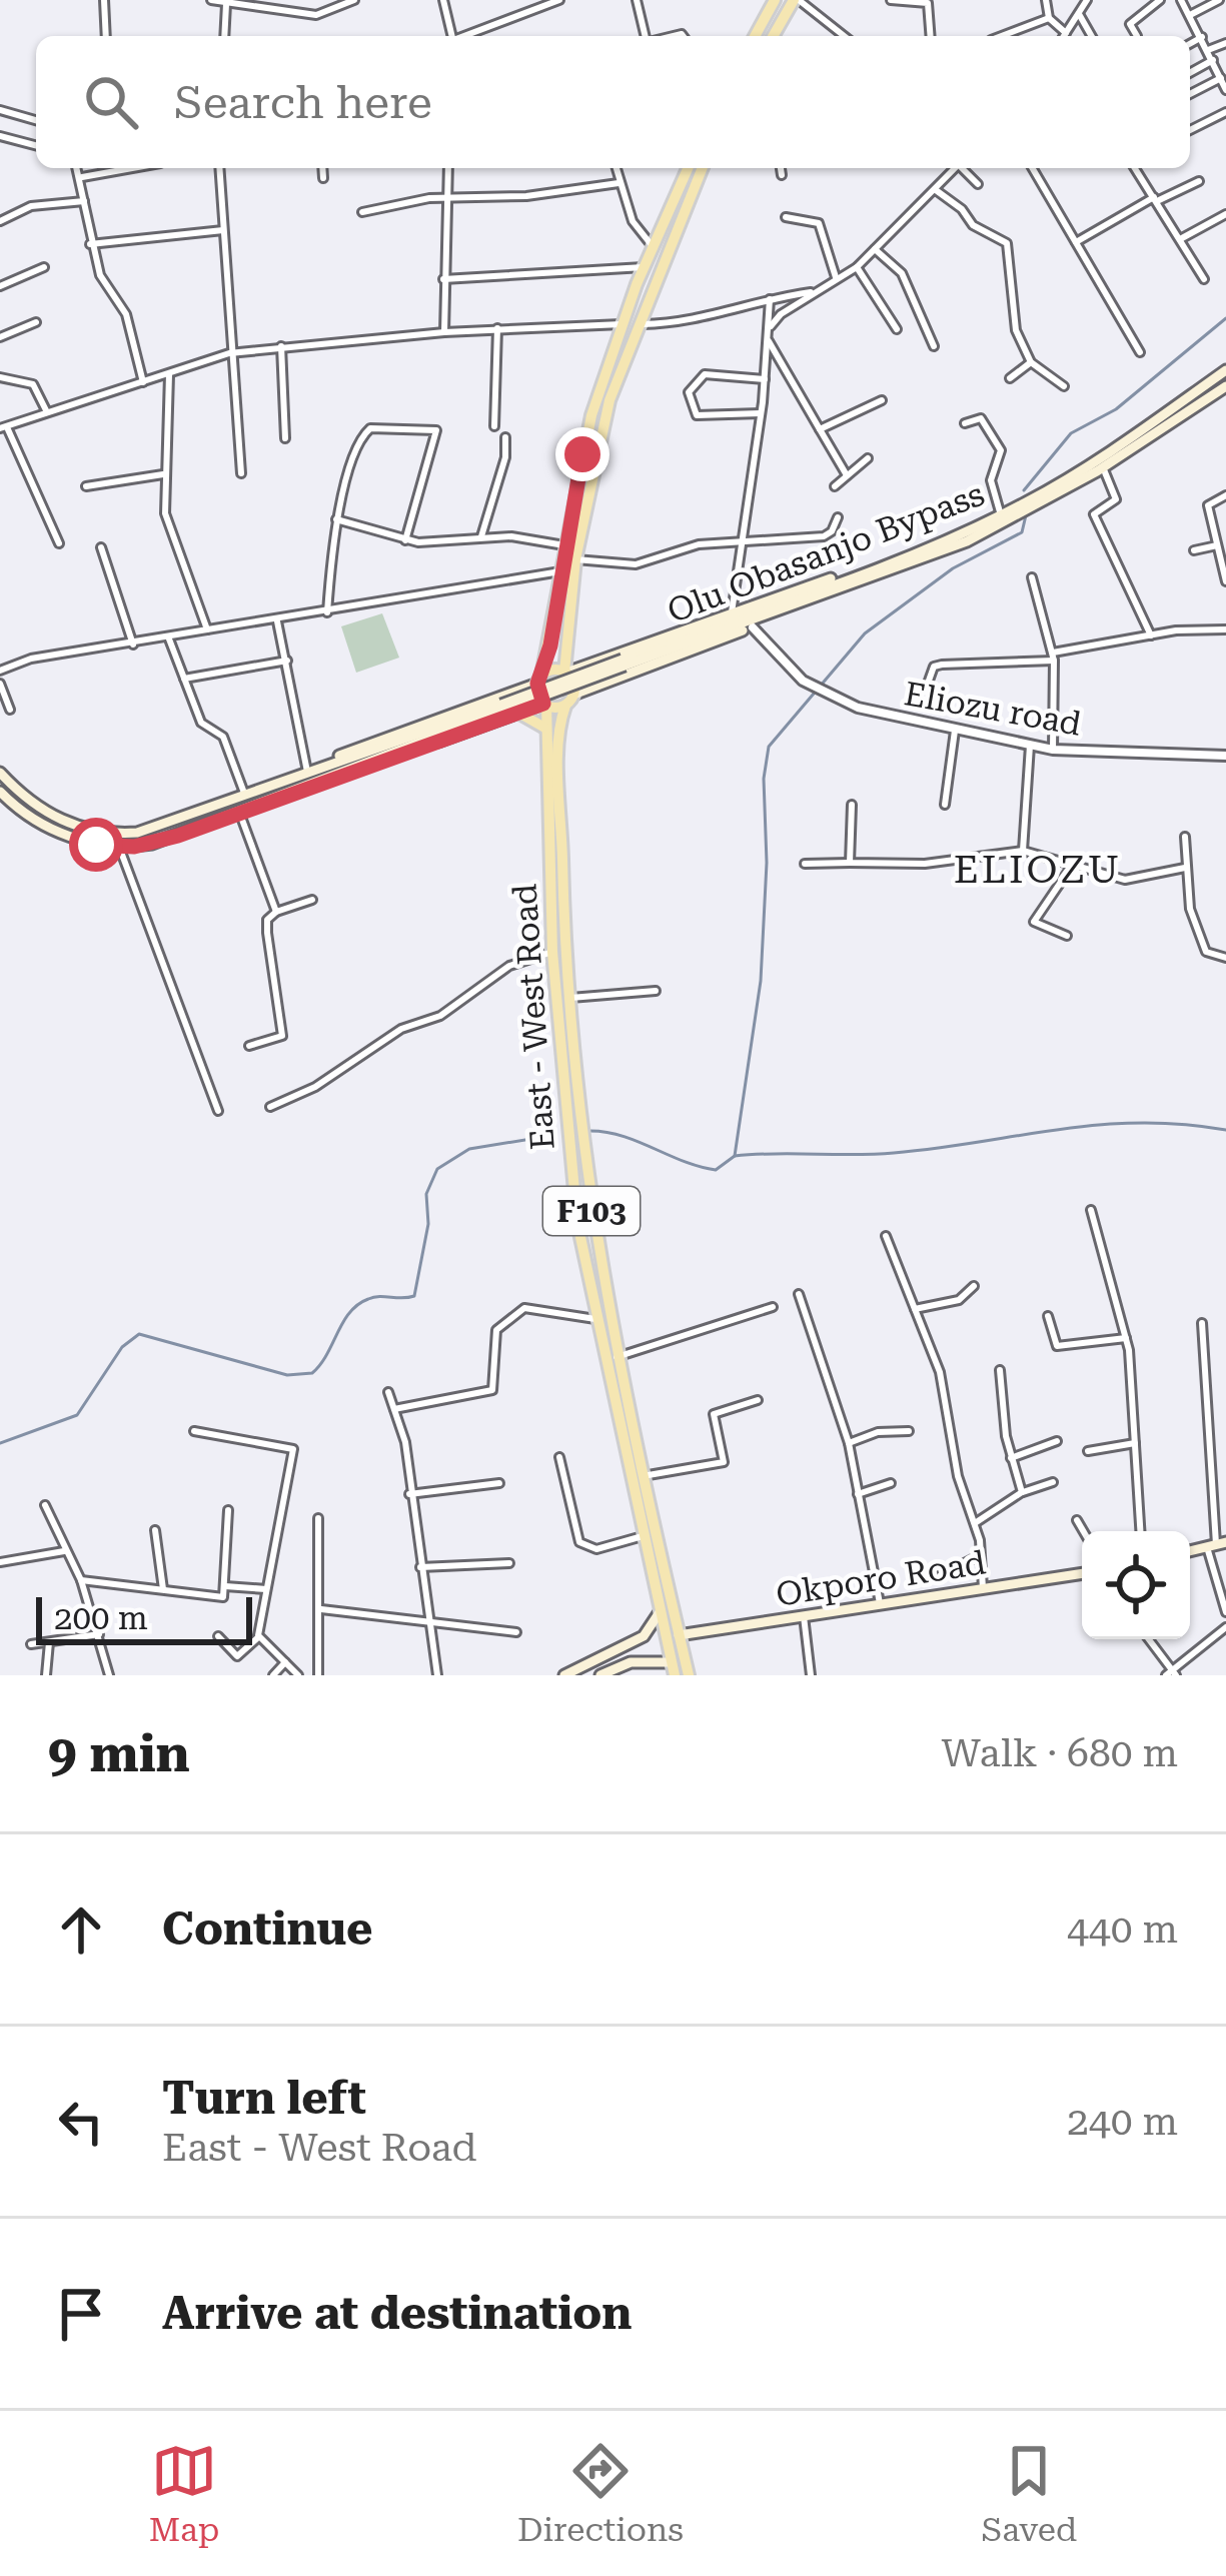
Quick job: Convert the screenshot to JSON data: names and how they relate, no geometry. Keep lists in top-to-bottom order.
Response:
{
  "streets": {
    "main road": [
      "Olu Obasanjo Bypass",
      "East - West Road",
      "F103",
      "Okporo Road"
    ],
    "street": ["Eliozu road"]
  },
  "crossings": [
    ["East - West Road", "F103"],
    ["East - West Road", "Okporo Road"]
  ],
  "districts": ["ELIOZU"],
  "scale_bar": "200 m",
  "page": {
    "search": "Search here",
    "scale": "200 m",
    "heading": ["9 min", "Walk · 680 m"],
    "list": [
      ["Continue", "440 m"],
      ["Turn left", "East - West Road", "240 m"],
      "Arrive at destination"
    ],
    "nav": ["Map", "Directions", "Saved"]
  }
}
